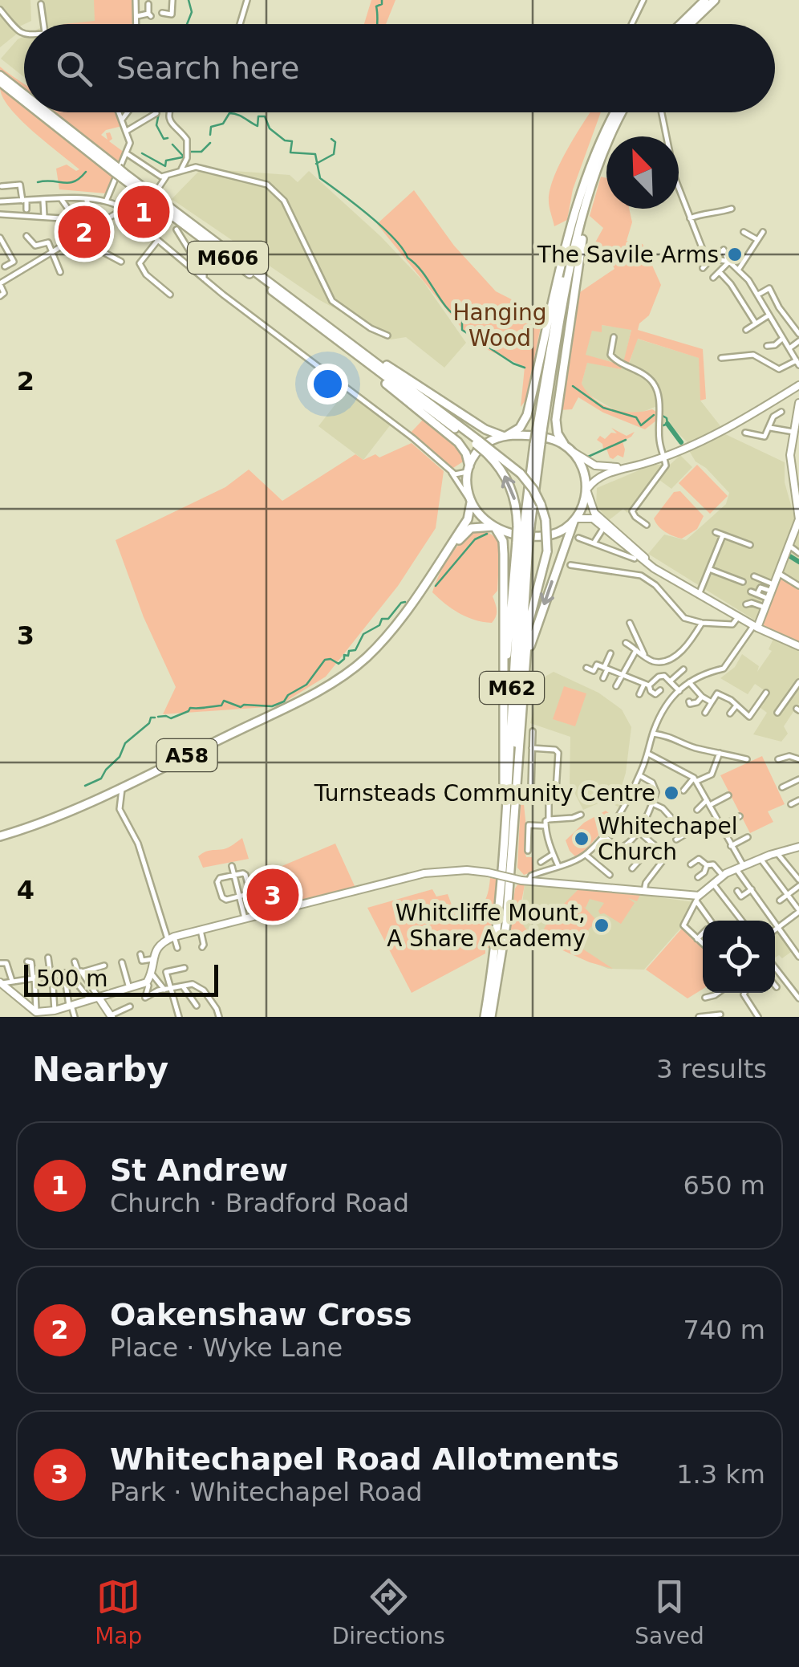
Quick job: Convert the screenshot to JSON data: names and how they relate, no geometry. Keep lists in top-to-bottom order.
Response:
{
  "streets": {
    "highway": ["M606", "M62", "A58"]
  },
  "crossings": [
    ["M606", "M62"],
    ["M606", "A58"]
  ],
  "parks": ["Hanging Wood"],
  "places": [
    "The Savile Arms",
    "Turnsteads Community Centre",
    "Whitechapel Church",
    "Whitcliffe Mount, A Share Academy"
  ],
  "scale_bar": "500 m",
  "north": "top left",
  "page": {
    "search": "Search here",
    "pins": ["1", "2", "3"],
    "scale": "500 m",
    "heading": ["Nearby", "3 results"],
    "list": [
      {
        "mark": "1",
        "name": "St Andrew",
        "note": "Church · Bradford Road",
        "value": "650 m"
      },
      {
        "mark": "2",
        "name": "Oakenshaw Cross",
        "note": "Place · Wyke Lane",
        "value": "740 m"
      },
      {
        "mark": "3",
        "name": "Whitechapel Road Allotments",
        "note": "Park · Whitechapel Road",
        "value": "1.3 km"
      }
    ],
    "nav": ["Map", "Directions", "Saved"]
  },
  "grid": {
    "rows": ["2", "3", "4"]
  }
}
